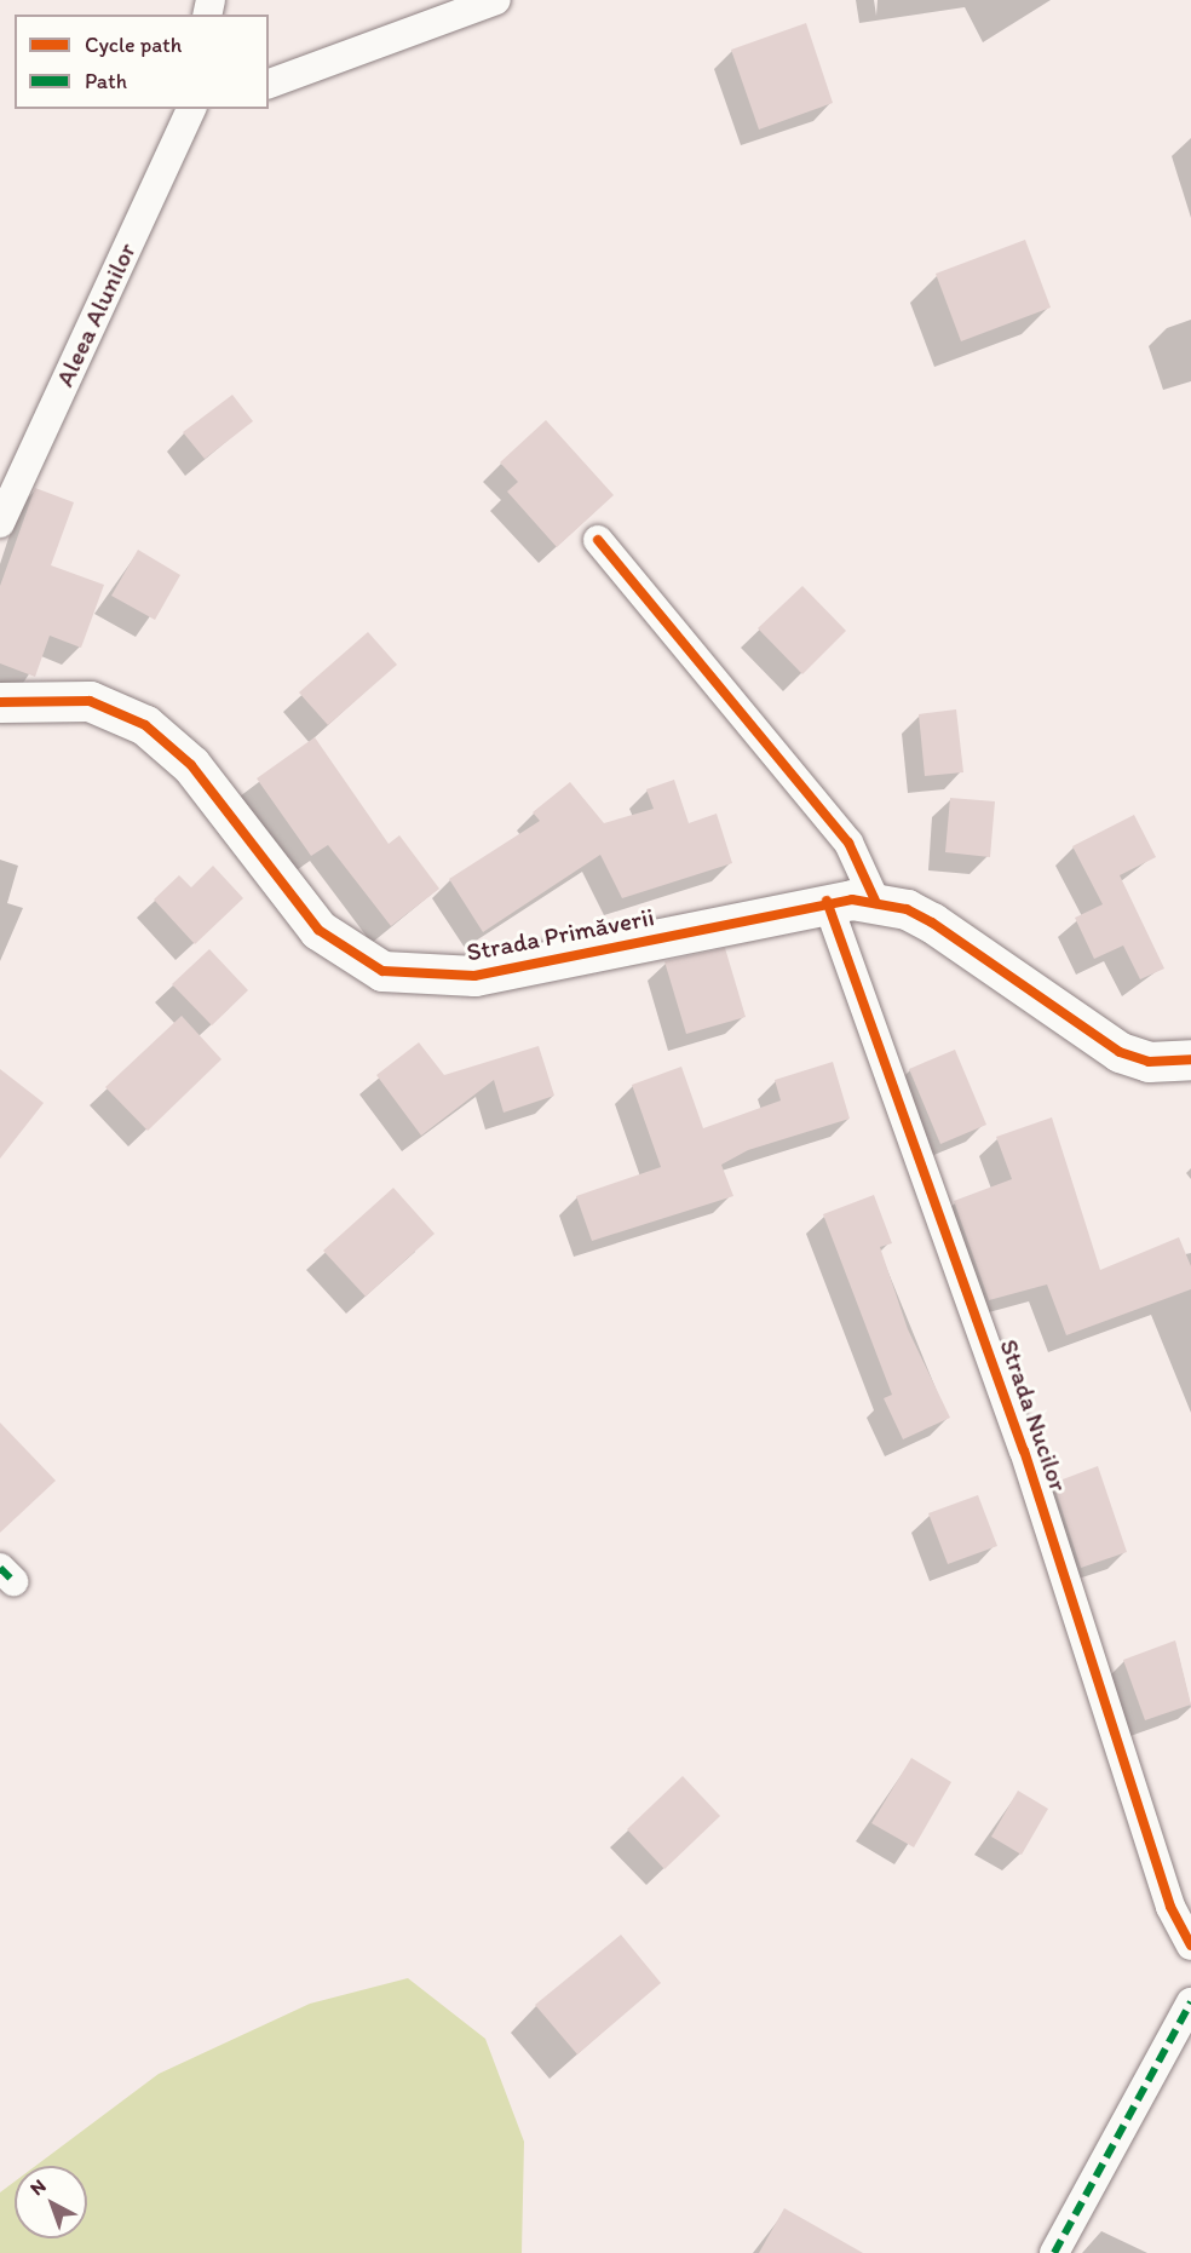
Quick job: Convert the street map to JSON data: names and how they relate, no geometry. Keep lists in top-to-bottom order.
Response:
{
  "streets": {
    "street": ["Aleea Alunilor", "Strada Primăverii", "Strada Nucilor"]
  },
  "crossings": [
    ["Strada Primăverii", "Strada Nucilor"]
  ],
  "legend": ["Cycle path", "Path"],
  "north": "top left"
}
